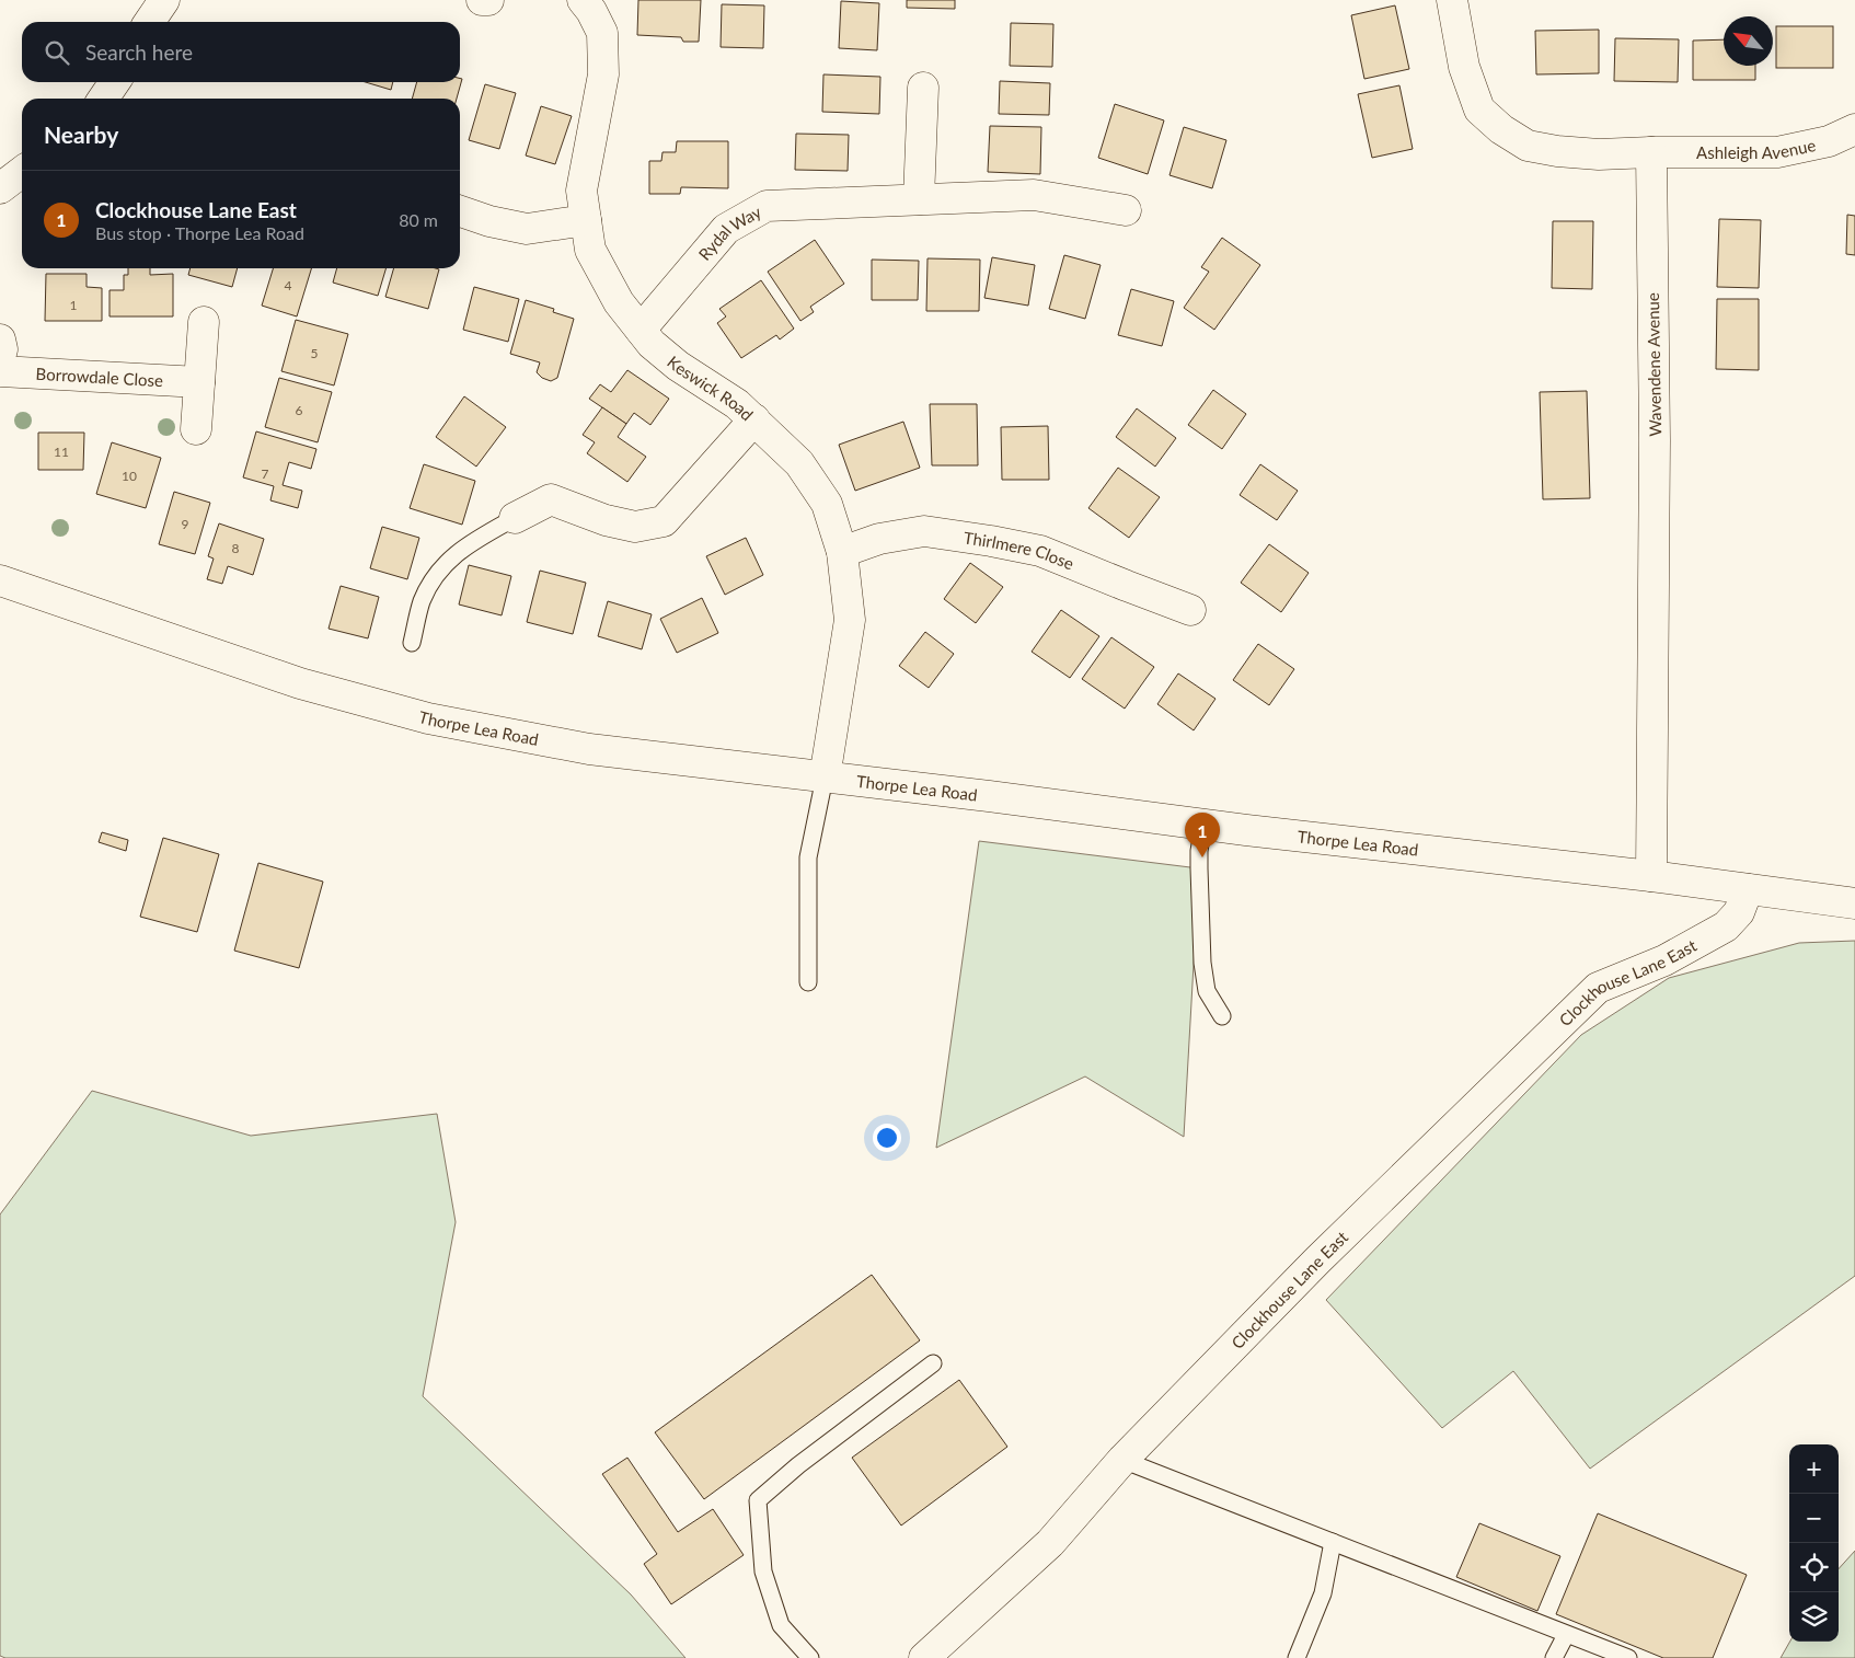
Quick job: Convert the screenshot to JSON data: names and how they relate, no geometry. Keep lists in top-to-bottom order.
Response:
{
  "streets": {
    "street": [
      "Ashleigh Avenue",
      "Rydal Way",
      "Wavendene Avenue",
      "Borrowdale Close",
      "Keswick Road",
      "Thirlmere Close",
      "Thorpe Lea Road",
      "Clockhouse Lane East"
    ]
  },
  "crossings": [
    ["Ashleigh Avenue", "Wavendene Avenue"],
    ["Rydal Way", "Keswick Road"],
    ["Wavendene Avenue", "Thorpe Lea Road"],
    ["Keswick Road", "Thirlmere Close"],
    ["Keswick Road", "Thorpe Lea Road"],
    ["Thorpe Lea Road", "Clockhouse Lane East"]
  ],
  "house_numbers": [
    "4",
    "1",
    "5",
    "6",
    "11",
    "7",
    "10",
    "9",
    "8"
  ],
  "north": "top left",
  "page": {
    "search": "Search here",
    "heading": "Nearby",
    "list": [
      {
        "mark": "1",
        "name": "Clockhouse Lane East",
        "note": "Bus stop · Thorpe Lea Road",
        "value": "80 m"
      }
    ],
    "pins": "1",
    "map_buttons": ["+", "−"]
  }
}
